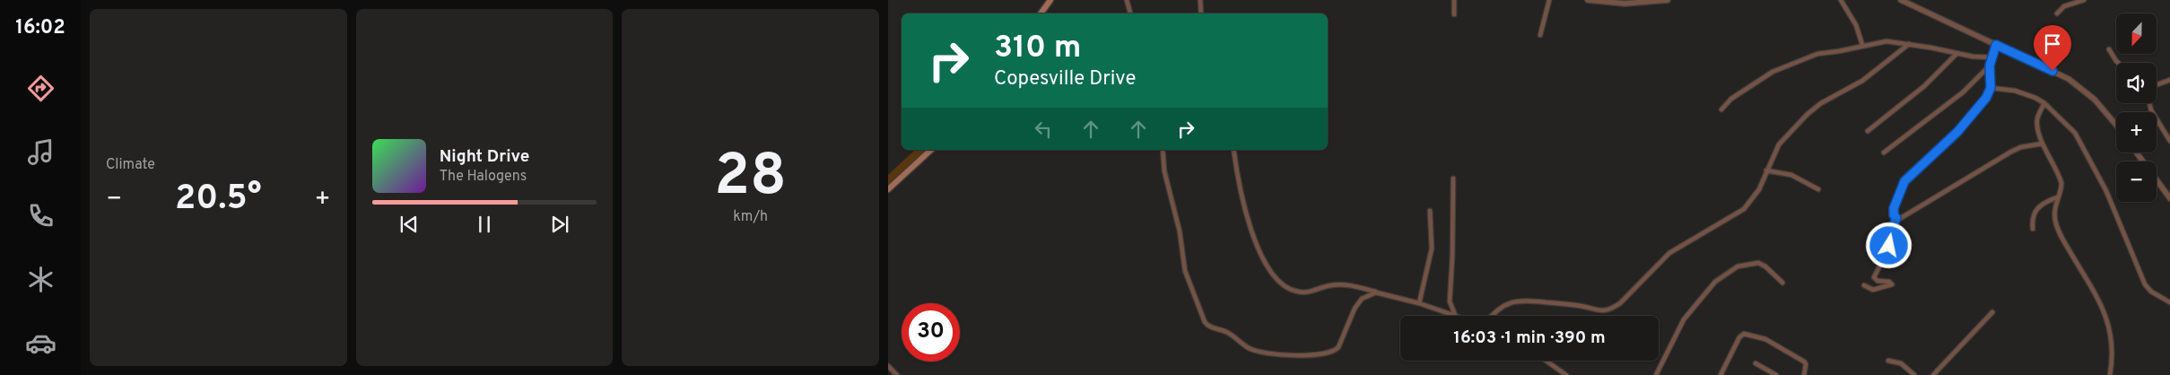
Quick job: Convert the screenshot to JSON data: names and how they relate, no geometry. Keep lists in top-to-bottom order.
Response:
{
  "north": "bottom",
  "page": {
    "tabs": "16:02",
    "tile": [
      "Climate",
      ["28", "km/h"]
    ],
    "map_buttons": ["+", "−"],
    "turn": ["310 m", "Copesville Drive"],
    "song": ["Night Drive", "The Halogens"],
    "heat": ["−", "20.5°", "+"],
    "limit": "30",
    "trip": "16:03 · 1 min · 390 m"
  }
}
